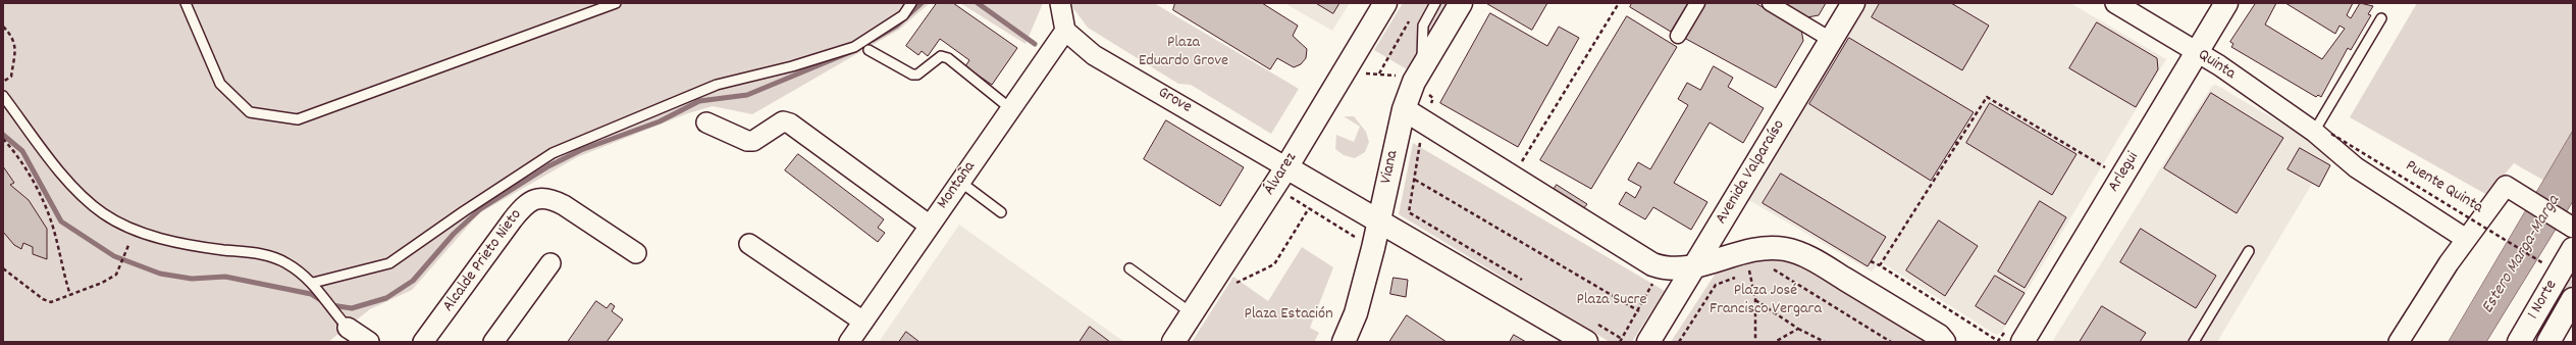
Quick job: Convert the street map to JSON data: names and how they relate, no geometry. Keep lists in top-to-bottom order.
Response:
{
  "streets": {
    "main road": [
      "Viana",
      "Avenida Valparaíso",
      "Arlegui",
      "Álvarez",
      "1 Norte"
    ],
    "street": [
      "Quinta",
      "Grove",
      "Montaña",
      "Alcalde Prieto Nieto"
    ],
    "path": ["Puente Quinta"]
  },
  "crossings": [
    ["Quinta", "Arlegui"],
    ["Quinta", "Puente Quinta"],
    ["Grove", "Álvarez"],
    ["Grove", "Montaña"]
  ],
  "water": ["Estero Marga-Marga"],
  "parks": [
    "Plaza Eduardo Grove",
    "Plaza José Francisco Vergara",
    "Plaza Sucre",
    "Plaza Estación"
  ]
}
